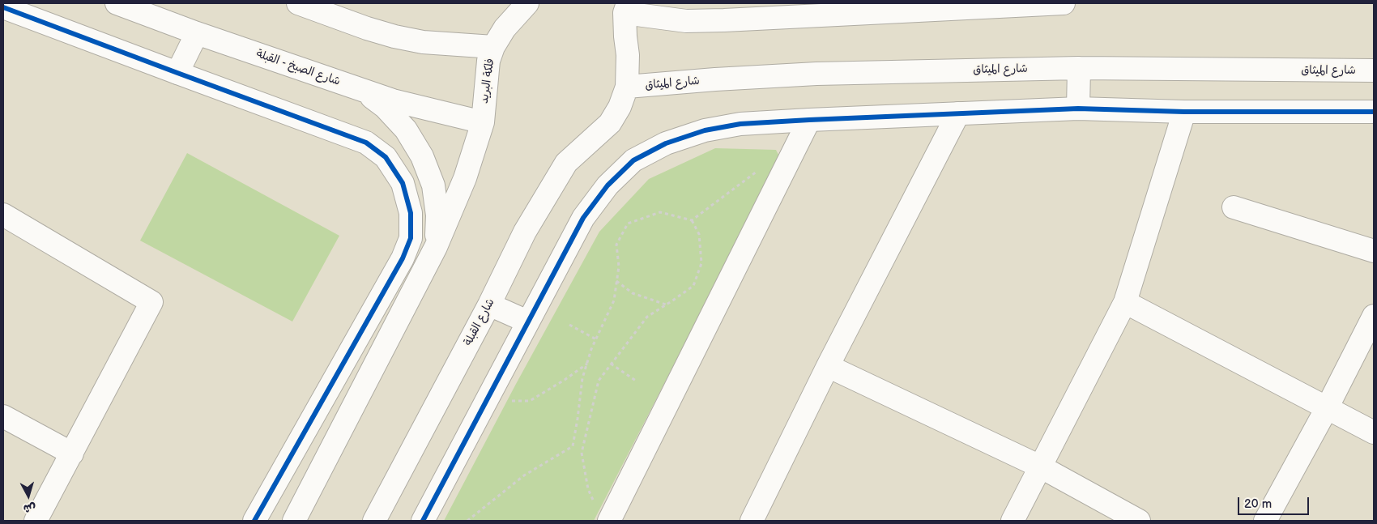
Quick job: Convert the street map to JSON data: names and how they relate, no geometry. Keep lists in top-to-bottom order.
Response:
{
  "streets": {
    "street": [
      "شارع الصبخ - القبلة",
      "شارع الميثاق",
      "فلكة البريد",
      "شارع القبلة"
    ]
  },
  "crossings": [
    ["شارع الصبخ - القبلة", "فلكة البريد"],
    ["شارع الميثاق", "شارع القبلة"]
  ],
  "scale_bar": "20 m",
  "north": "bottom"
}
